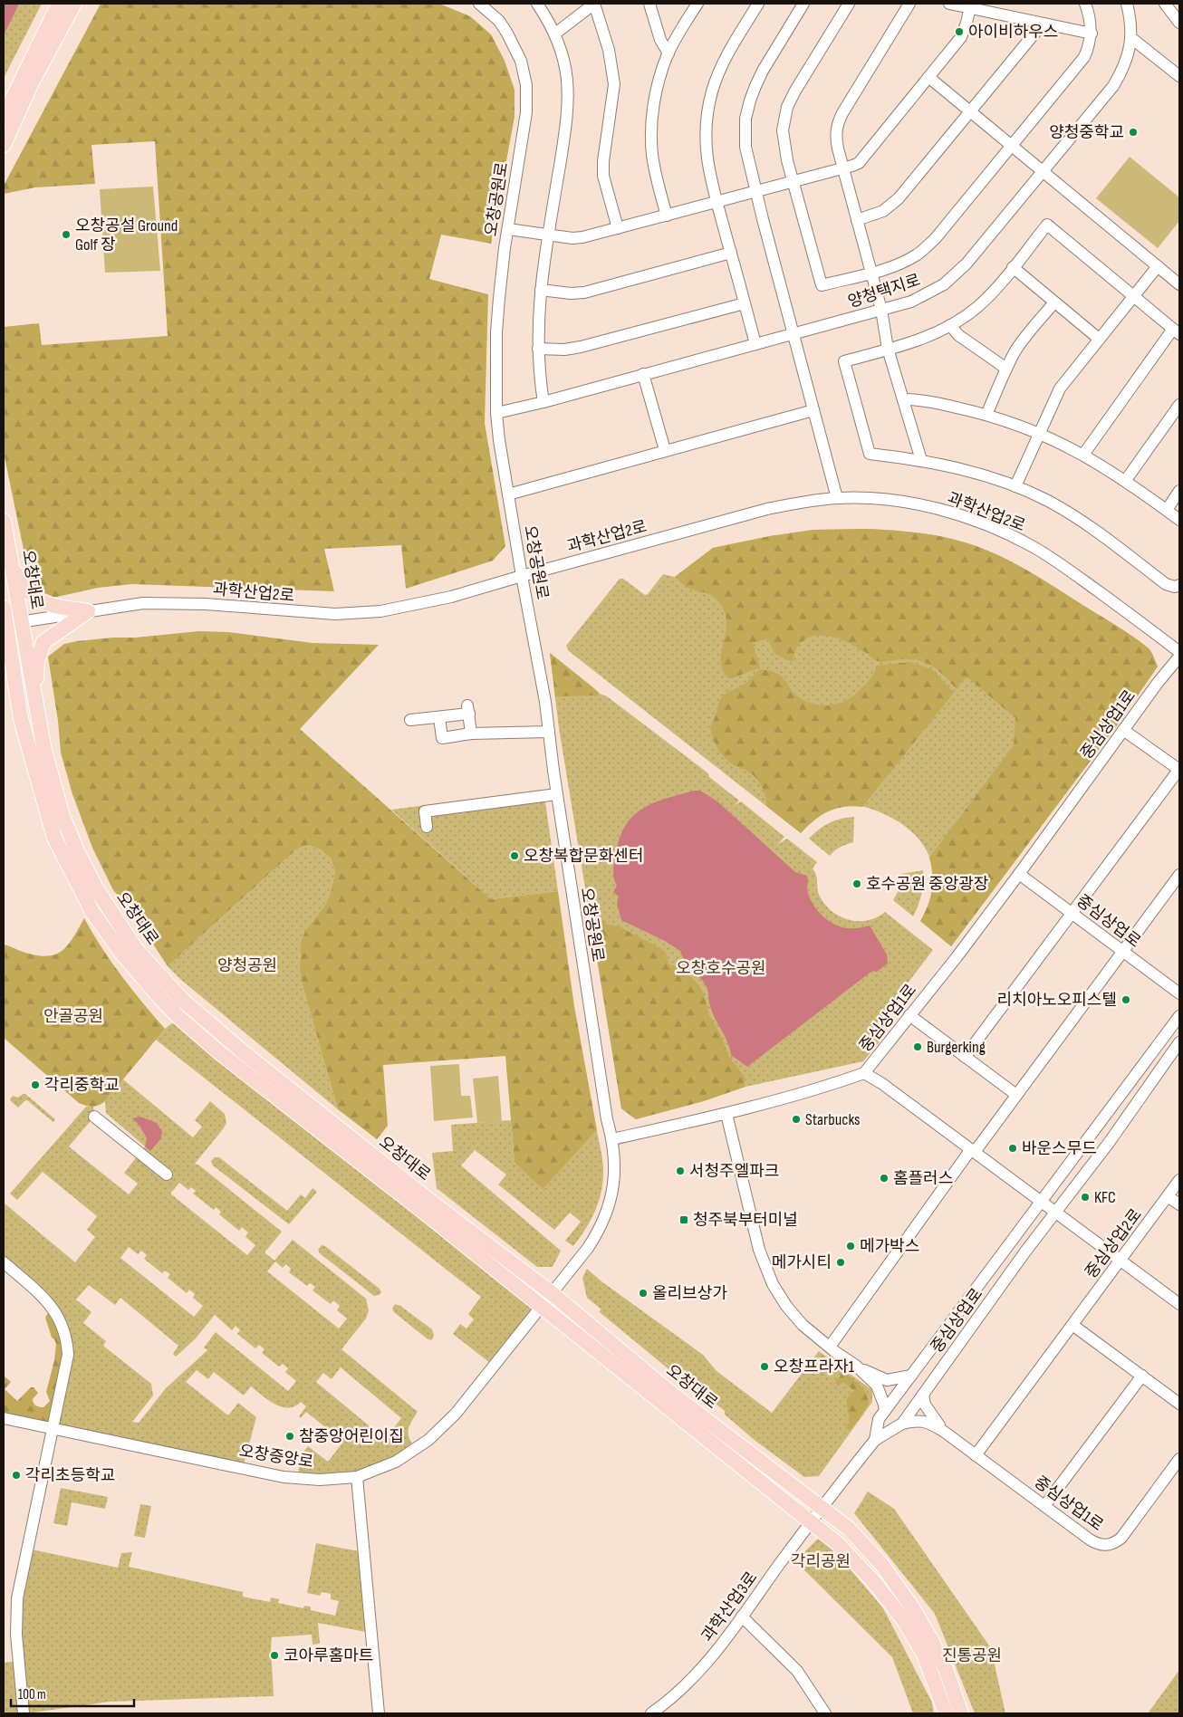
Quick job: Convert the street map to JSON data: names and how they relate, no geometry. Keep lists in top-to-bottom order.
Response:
{
  "streets": {
    "main road": ["오창대로"],
    "street": [
      "오창공원로",
      "양청택지로",
      "과학산업2로",
      "중심상업1로",
      "중심상업로",
      "중심상업2로",
      "오창중앙로",
      "과학산업3로"
    ]
  },
  "crossings": [
    ["오창공원로", "양청택지로"],
    ["오창공원로", "과학산업2로"],
    ["오창공원로", "오창대로"],
    ["오창공원로", "오창중앙로"],
    ["과학산업2로", "오창대로"],
    ["오창대로", "중심상업로"],
    ["오창대로", "오창중앙로"],
    ["오창대로", "과학산업3로"],
    ["중심상업1로", "중심상업로"],
    ["중심상업1로", "중심상업2로"],
    ["중심상업로", "과학산업3로"]
  ],
  "parks": [
    "양청공원",
    "오창호수공원",
    "안골공원",
    "각리공원",
    "진통공원"
  ],
  "places": {
    "other": [
      "아이비하우스",
      "양청중학교",
      "오창공설 Ground Golf 장",
      "오창복합문화센터",
      "호수공원 중앙광장",
      "리치아노오피스텔",
      "Burgerking",
      "각리중학교",
      "Starbucks",
      "바운스무드",
      "서청주엘파크",
      "홈플러스",
      "KFC",
      "메가박스",
      "메가시티",
      "올리브상가",
      "오창프라자1",
      "참중앙어린이집",
      "각리초등학교",
      "코아루홈마트"
    ],
    "transit": ["청주북부터미널"]
  },
  "scale_bar": "100 m"
}
